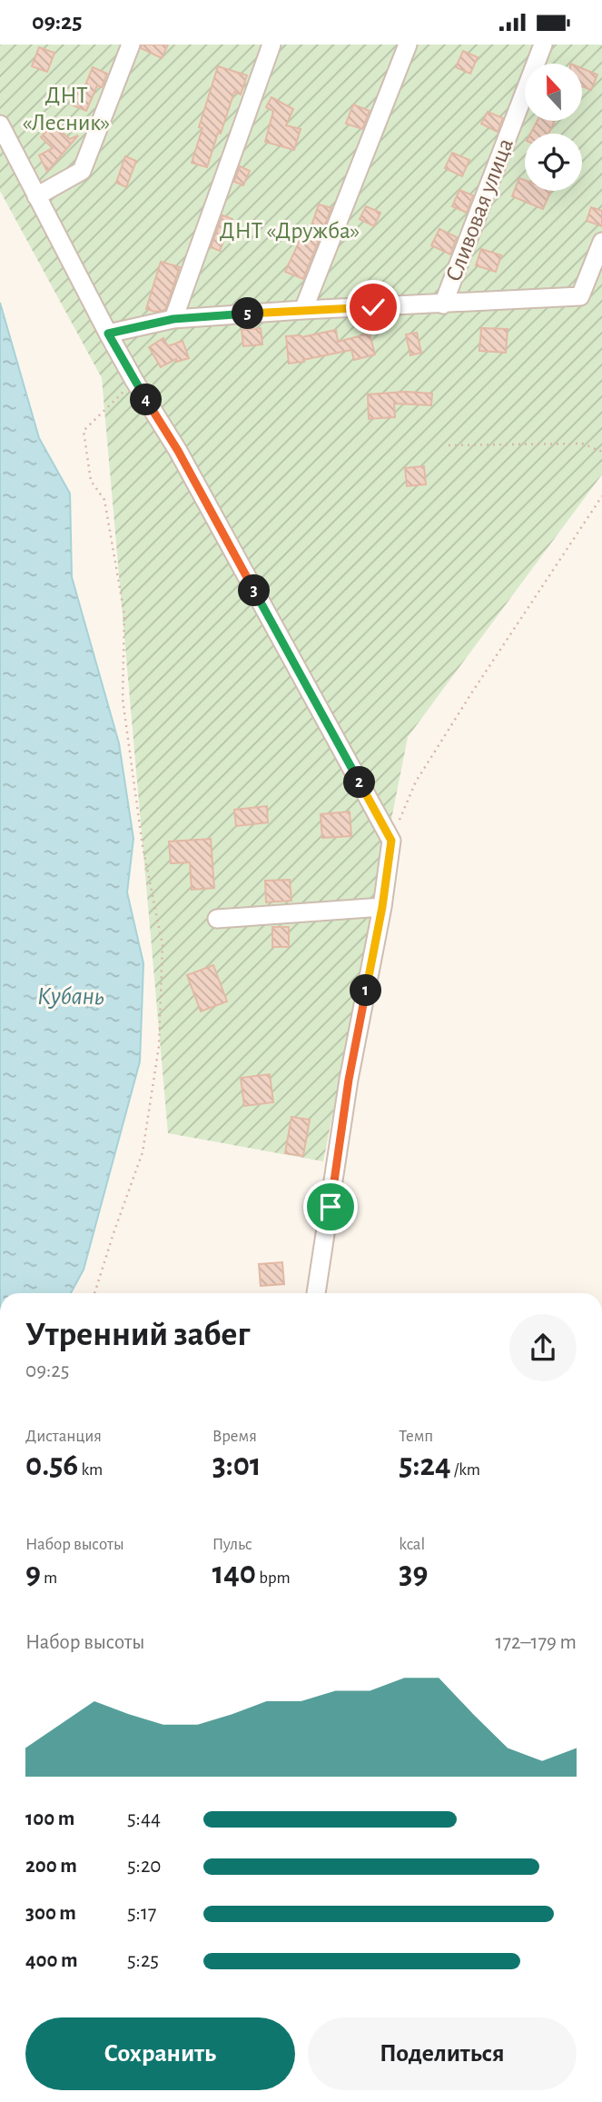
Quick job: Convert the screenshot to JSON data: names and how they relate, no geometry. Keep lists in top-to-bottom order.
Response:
{
  "streets": {
    "street": ["Сливовая улица"]
  },
  "water": ["Кубань"],
  "parks": ["ДНТ «Лесник»", "ДНТ «Дружба»"],
  "north": "top",
  "page": {
    "status": "09:25",
    "pins": [
      "5",
      "4",
      "3",
      "2",
      "1"
    ],
    "heading": ["Утренний забег", "09:25"],
    "stats": [
      ["Дистанция", "0.56 km"],
      ["Время", "3:01"],
      ["Темп", "5:24 /km"],
      ["Набор высоты", "9 m"],
      ["Пульс", "140 bpm"],
      ["kcal", "39"]
    ],
    "chart": ["Набор высоты", "172–179 m"],
    "list": [
      {
        "name": "100 m",
        "note": "5:44"
      },
      {
        "name": "200 m",
        "note": "5:20"
      },
      {
        "name": "300 m",
        "note": "5:17"
      },
      {
        "name": "400 m",
        "note": "5:25"
      }
    ],
    "buttons": ["Сохранить", "Поделиться"]
  }
}
